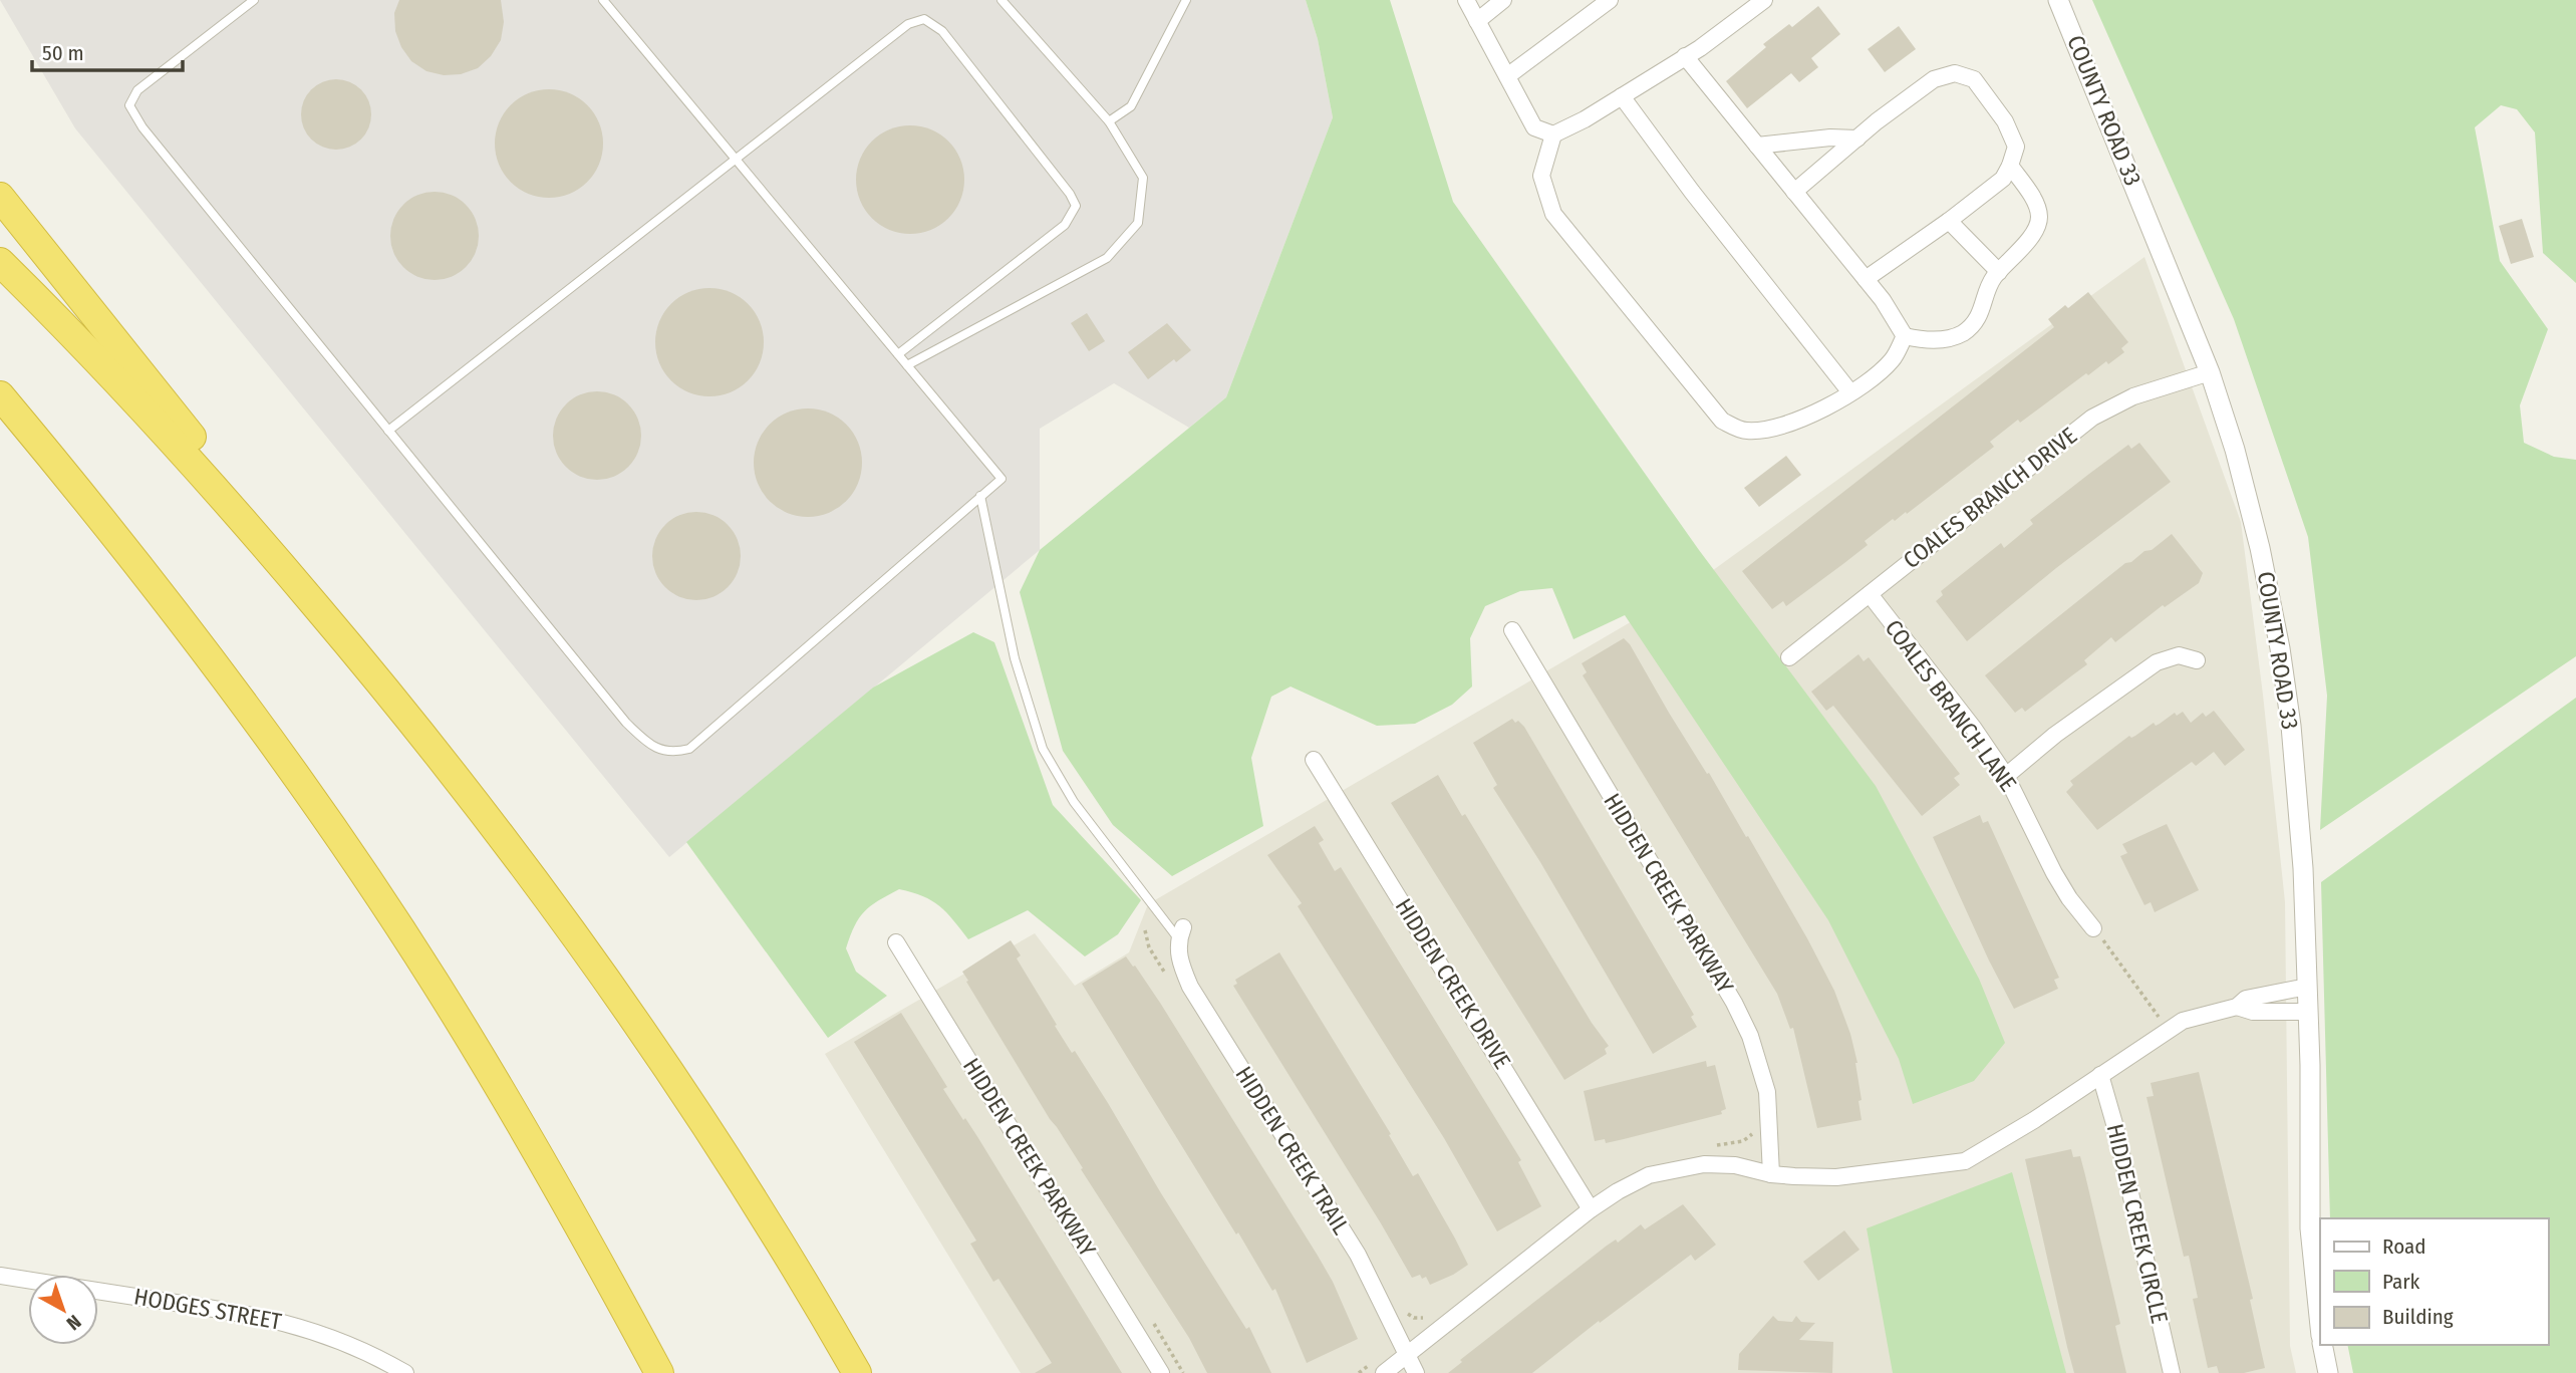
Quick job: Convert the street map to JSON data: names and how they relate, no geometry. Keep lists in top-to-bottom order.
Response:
{
  "streets": {
    "street": [
      "COUNTY ROAD 33",
      "COALES BRANCH DRIVE",
      "COALES BRANCH LANE",
      "HIDDEN CREEK PARKWAY",
      "HIDDEN CREEK DRIVE",
      "HIDDEN CREEK TRAIL",
      "HIDDEN CREEK CIRCLE",
      "HODGES STREET"
    ]
  },
  "crossings": [
    ["COUNTY ROAD 33", "COALES BRANCH DRIVE"],
    ["COALES BRANCH DRIVE", "COALES BRANCH LANE"]
  ],
  "legend": ["Road", "Park", "Building"],
  "scale_bar": "50 m",
  "north": "bottom right"
}
